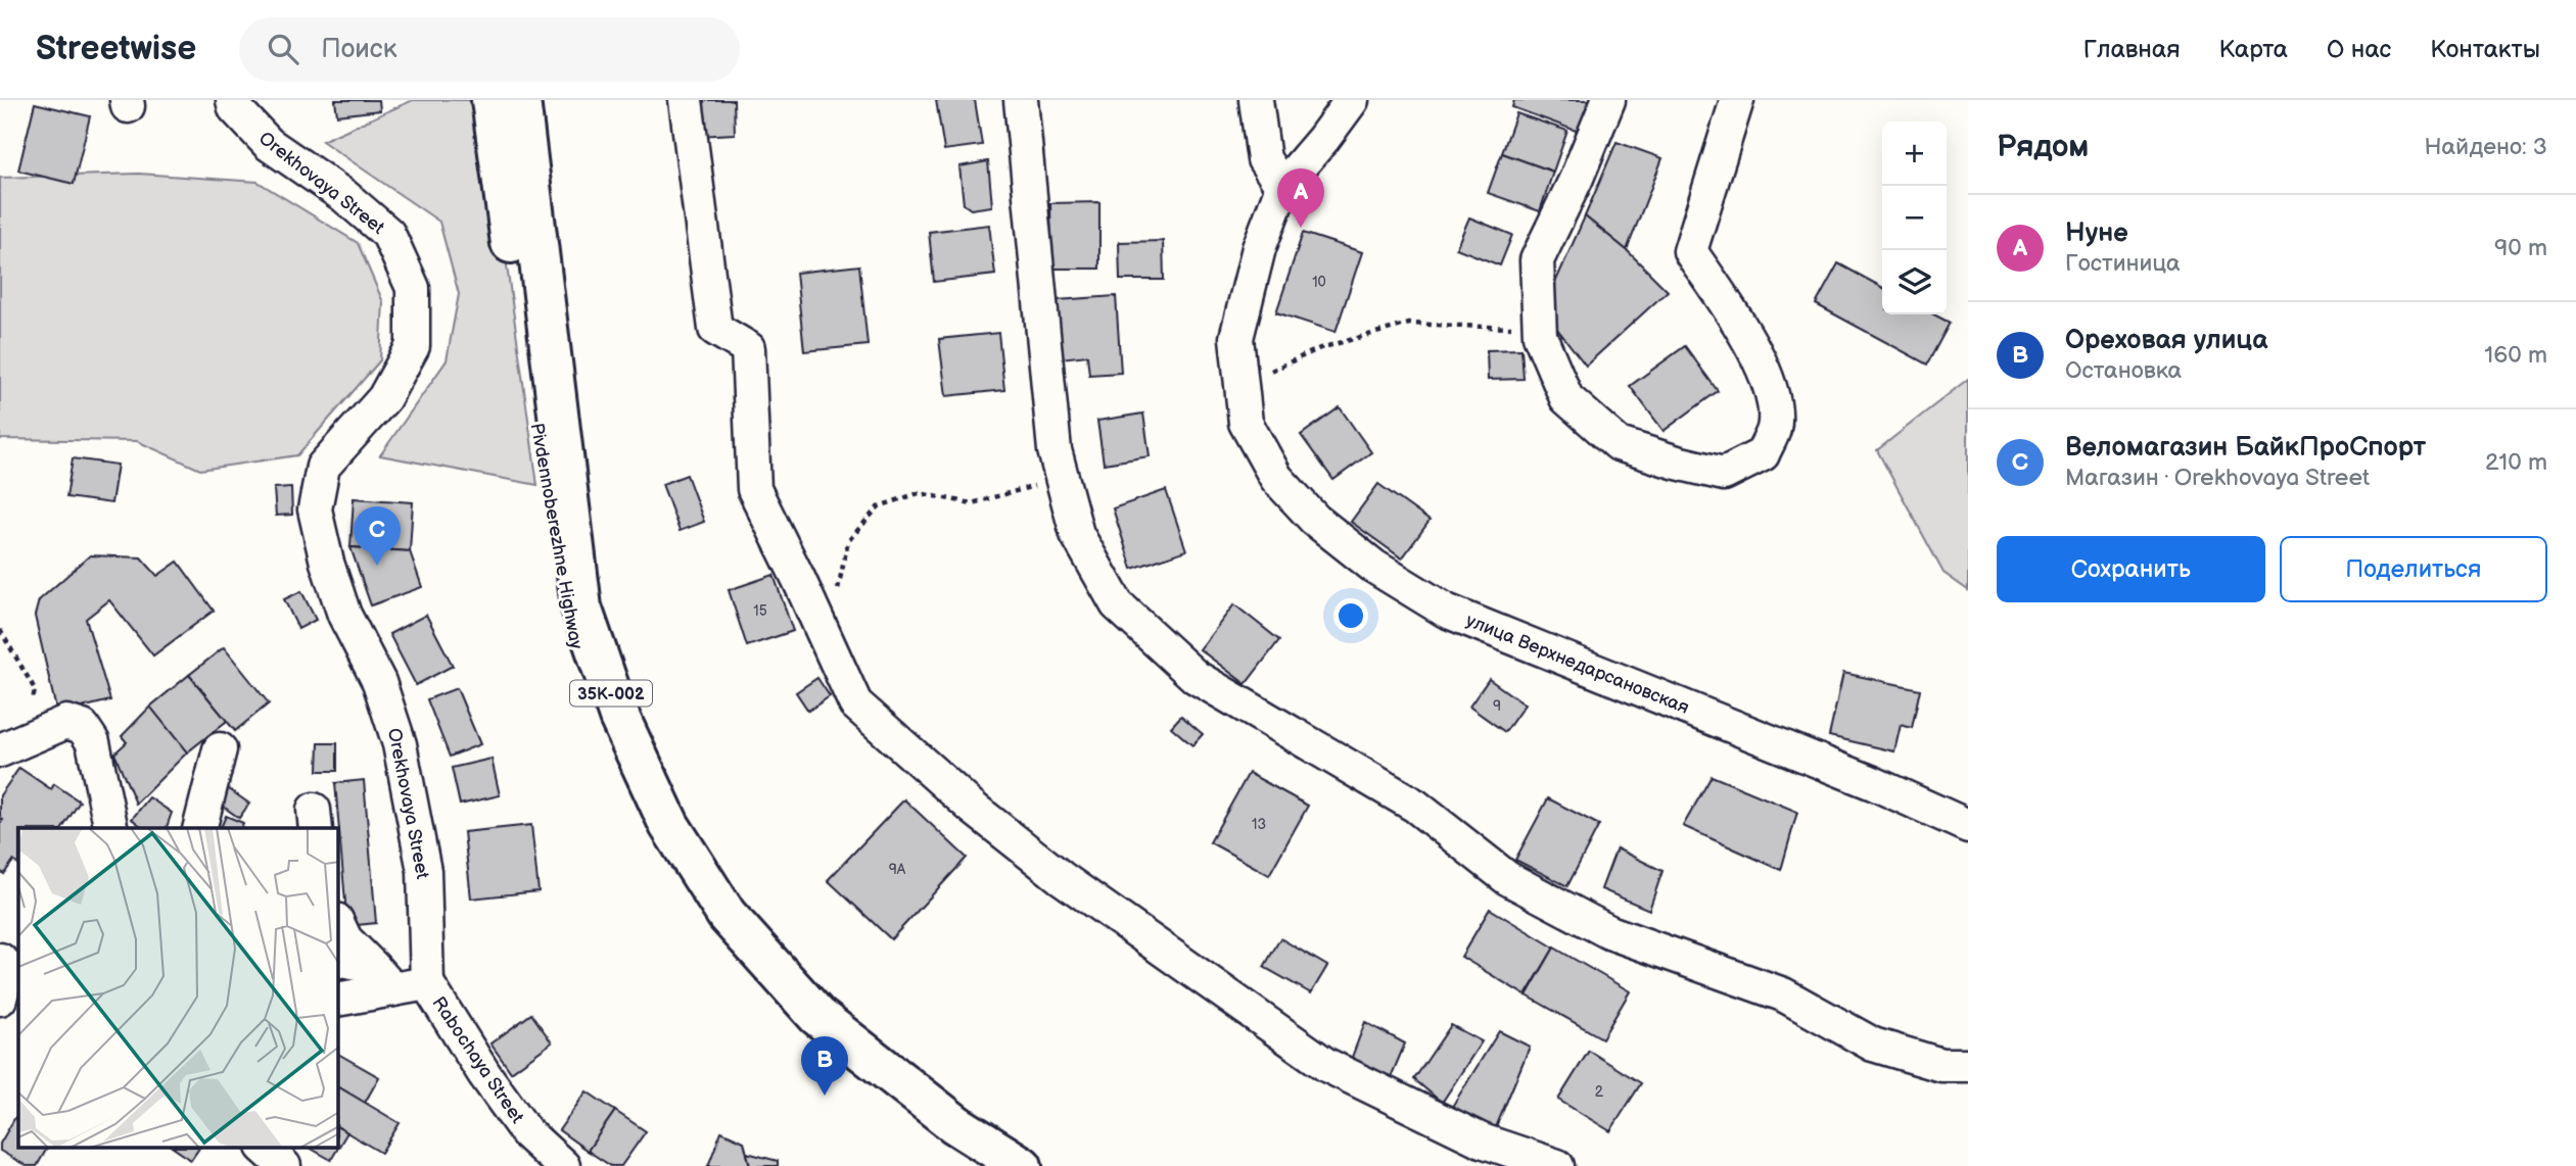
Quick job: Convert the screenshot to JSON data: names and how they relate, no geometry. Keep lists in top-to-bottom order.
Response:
{
  "streets": {
    "highway": ["Pivdennoberezhne Highway", "35К-002"],
    "street": ["Orekhovaya Street", "улица Верхнедарсановская", "Rabochaya Street"]
  },
  "crossings": [
    ["Orekhovaya Street", "Rabochaya Street"]
  ],
  "house_numbers": [
    "10",
    "15",
    "9",
    "13",
    "9А",
    "2"
  ],
  "page": {
    "header": "Streetwise",
    "search": "Поиск",
    "nav": [
      "Главная",
      "Карта",
      "О нас",
      "Контакты"
    ],
    "heading": ["Рядом", "Найдено: 3"],
    "map_buttons": ["+", "−"],
    "pins": ["A", "C", "B"],
    "list": [
      {
        "mark": "A",
        "name": "Нуне",
        "note": "Гостиница",
        "value": "90 m"
      },
      {
        "mark": "B",
        "name": "Ореховая улица",
        "note": "Остановка",
        "value": "160 m"
      },
      {
        "mark": "C",
        "name": "Веломагазин БайкПроСпорт",
        "note": "Магазин · Orekhovaya Street",
        "value": "210 m"
      }
    ],
    "buttons": ["Сохранить", "Поделиться"]
  }
}
